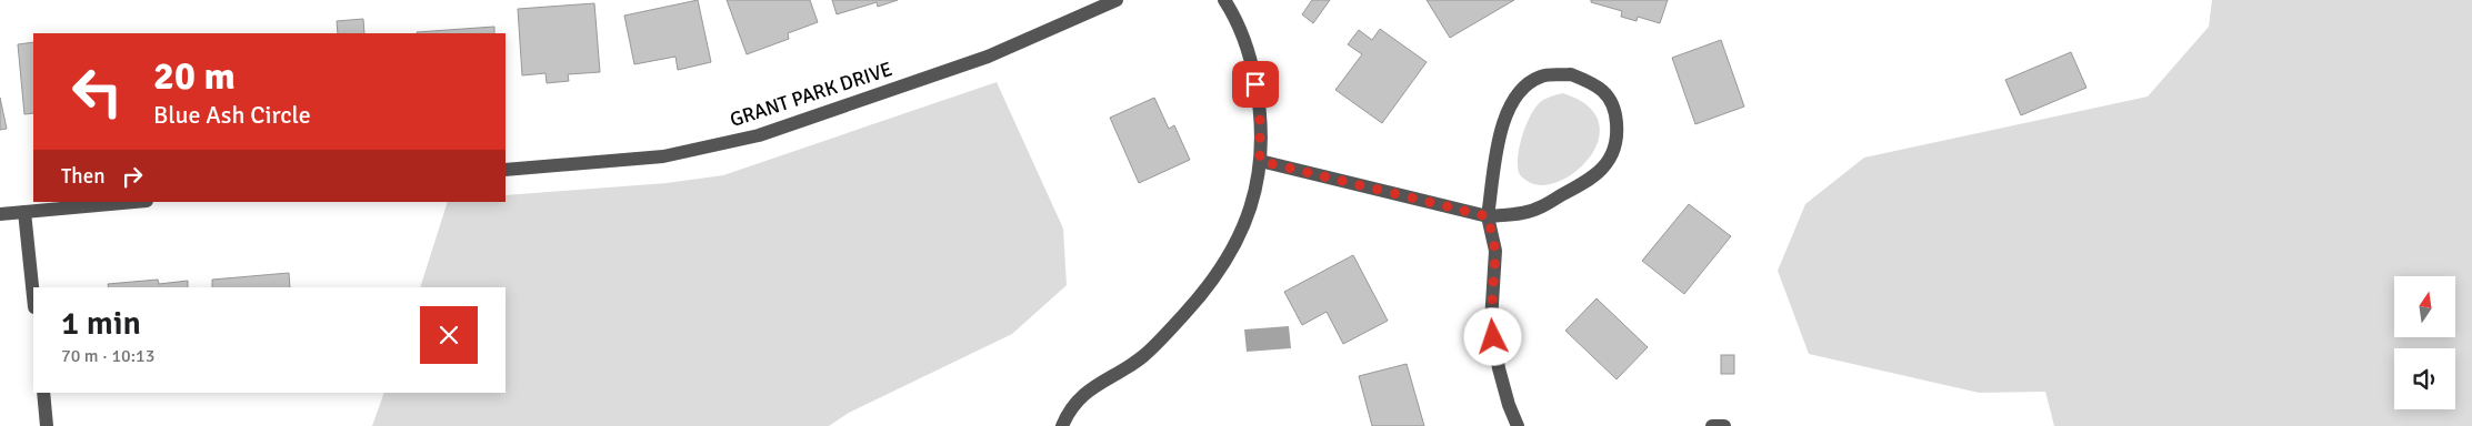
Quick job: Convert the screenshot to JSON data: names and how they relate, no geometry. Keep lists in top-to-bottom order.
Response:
{
  "streets": {
    "street": ["GRANT PARK DRIVE"]
  },
  "north": "top",
  "page": {
    "turn": ["20 m", "Blue Ash Circle"],
    "then": "Then",
    "heading": ["1 min", "70 m · 10:13"]
  }
}
